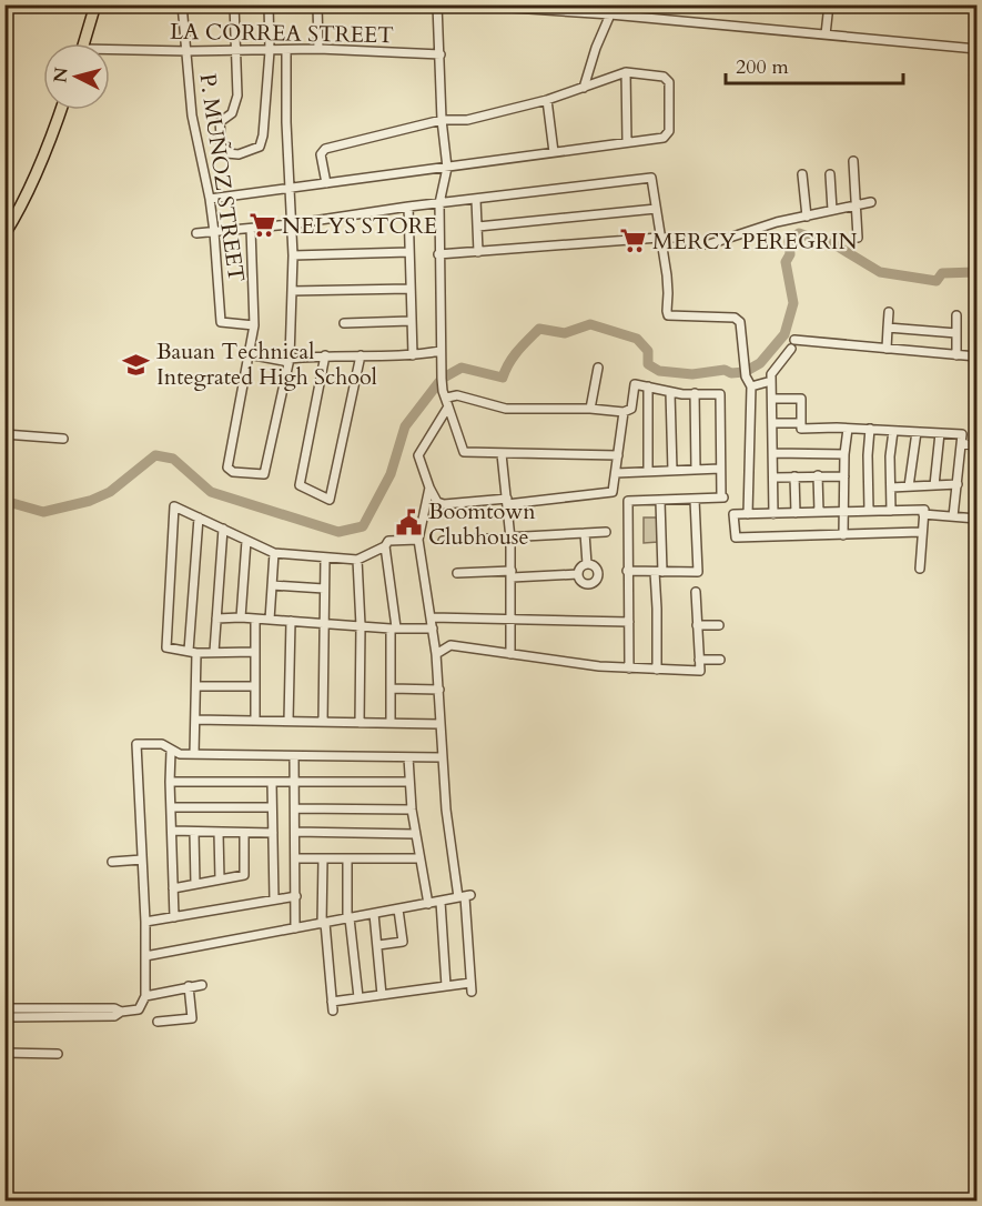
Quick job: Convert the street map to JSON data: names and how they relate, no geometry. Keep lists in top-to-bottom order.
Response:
{
  "streets": {
    "street": ["LA CORREA STREET", "P. MUÑOZ STREET"]
  },
  "crossings": [
    ["LA CORREA STREET", "P. MUÑOZ STREET"]
  ],
  "places": {
    "supermarket": ["NELYS STORE", "MERCY PEREGRIN"],
    "school or university": ["Bauan Technical Integrated High School"],
    "public building": ["Boomtown Clubhouse"]
  },
  "scale_bar": "200 m",
  "north": "left"
}
